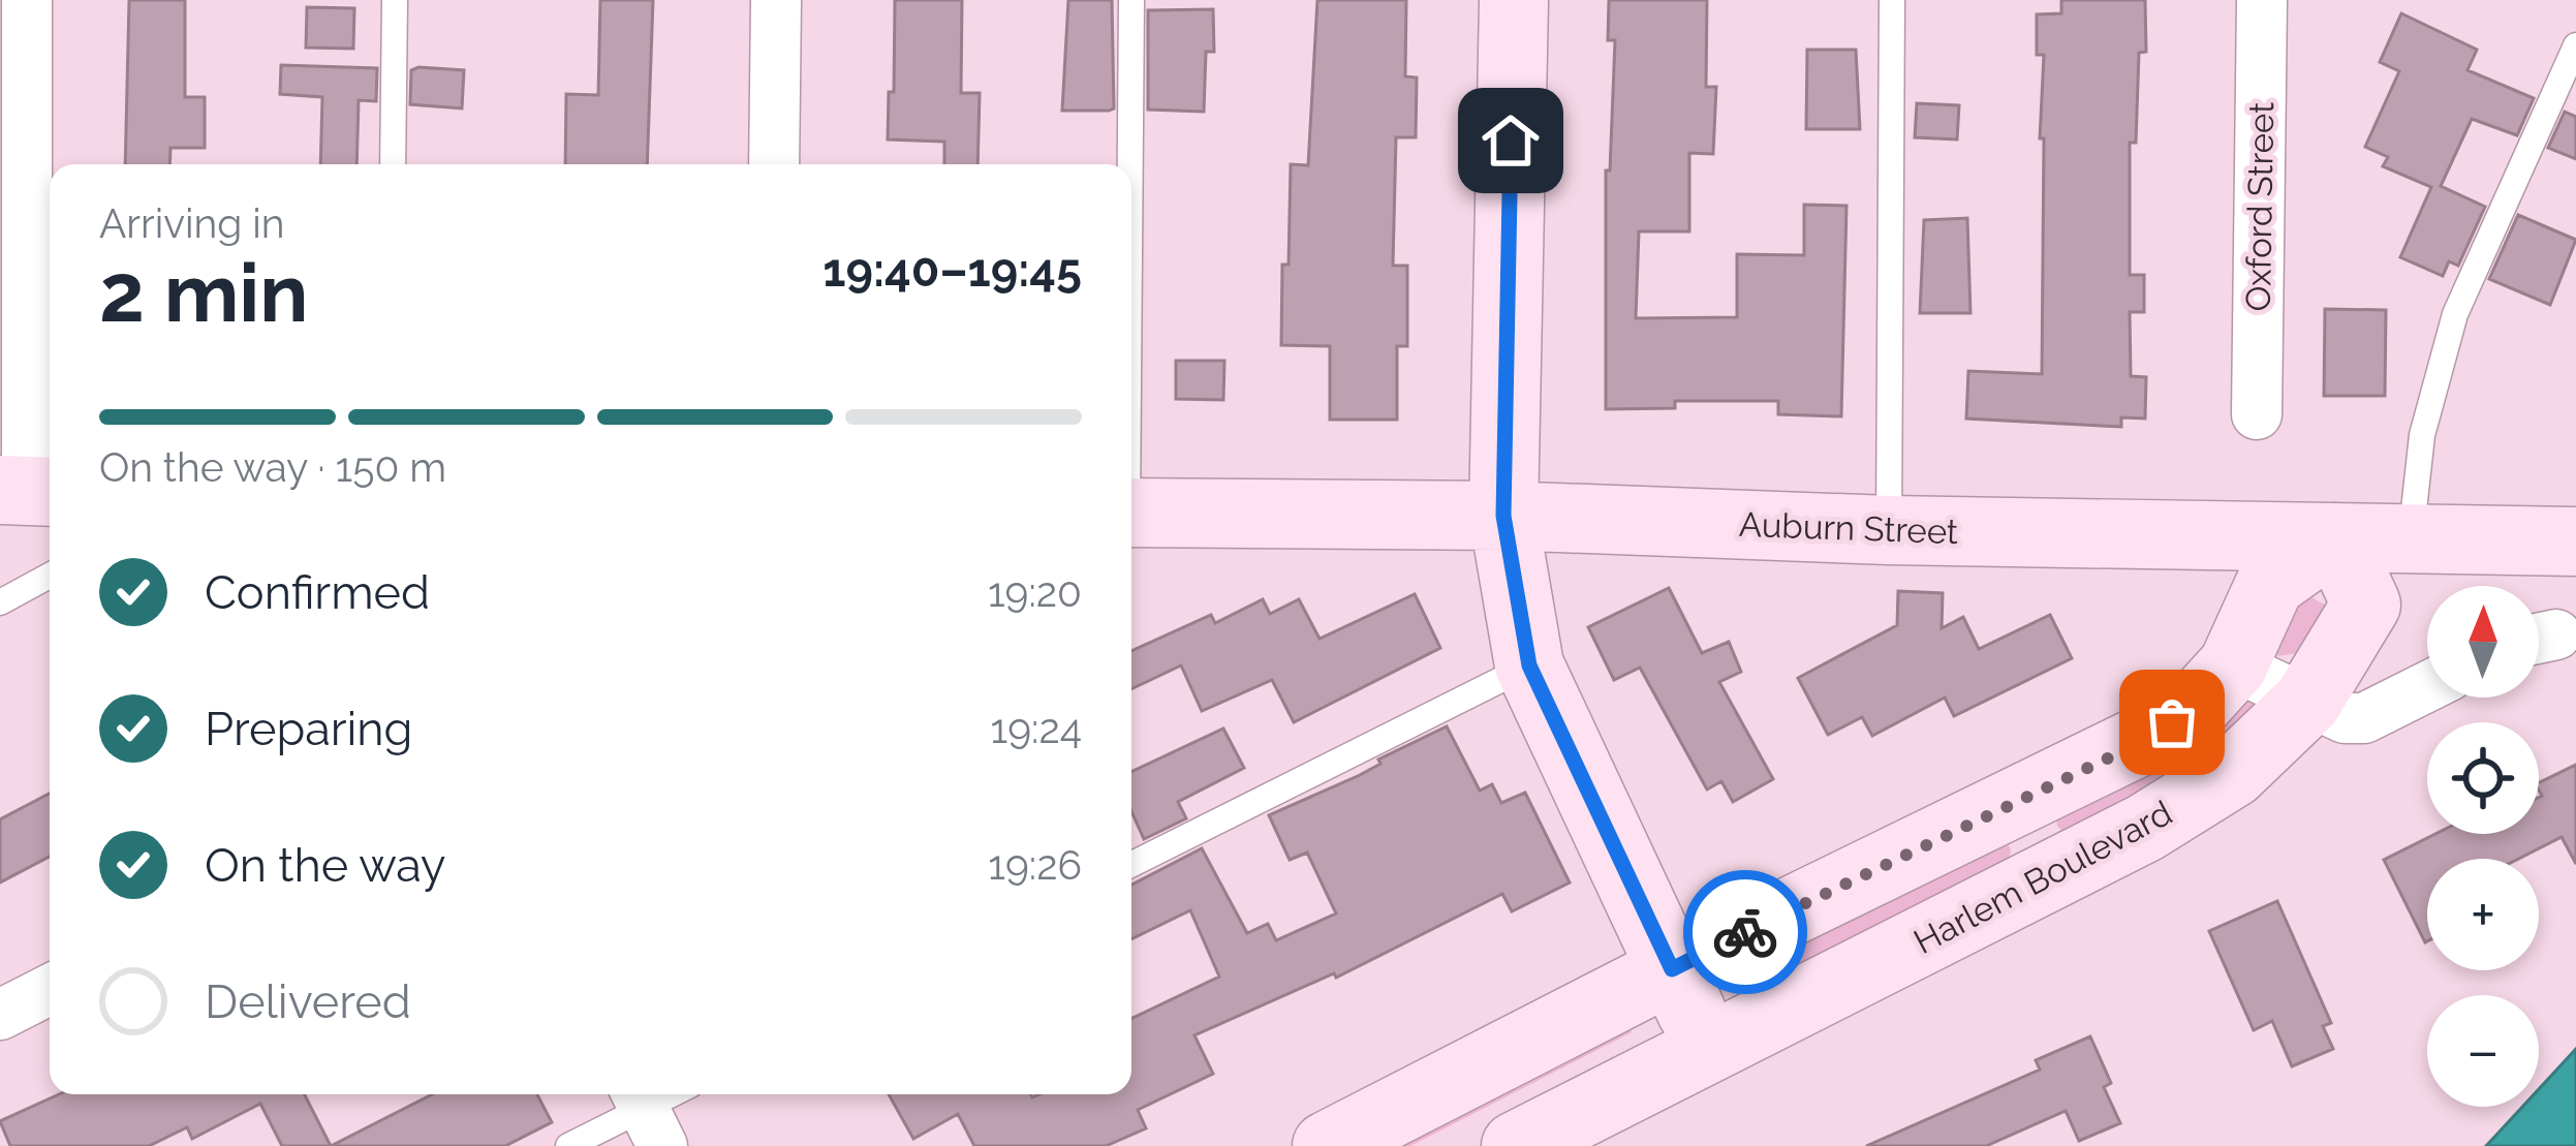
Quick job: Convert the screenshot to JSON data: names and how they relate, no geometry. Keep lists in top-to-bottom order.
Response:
{
  "streets": {
    "street": ["Oxford Street", "Auburn Street", "Harlem Boulevard"]
  },
  "crossings": [
    ["Auburn Street", "Harlem Boulevard"]
  ],
  "north": "top",
  "page": {
    "heading": ["2 min", "Arriving in", "19:40–19:45"],
    "bar": "On the way · 150 m",
    "list": [
      ["Confirmed", "19:20"],
      ["Preparing", "19:24"],
      ["On the way", "19:26"],
      "Delivered"
    ],
    "map_buttons": ["+", "−"]
  }
}
